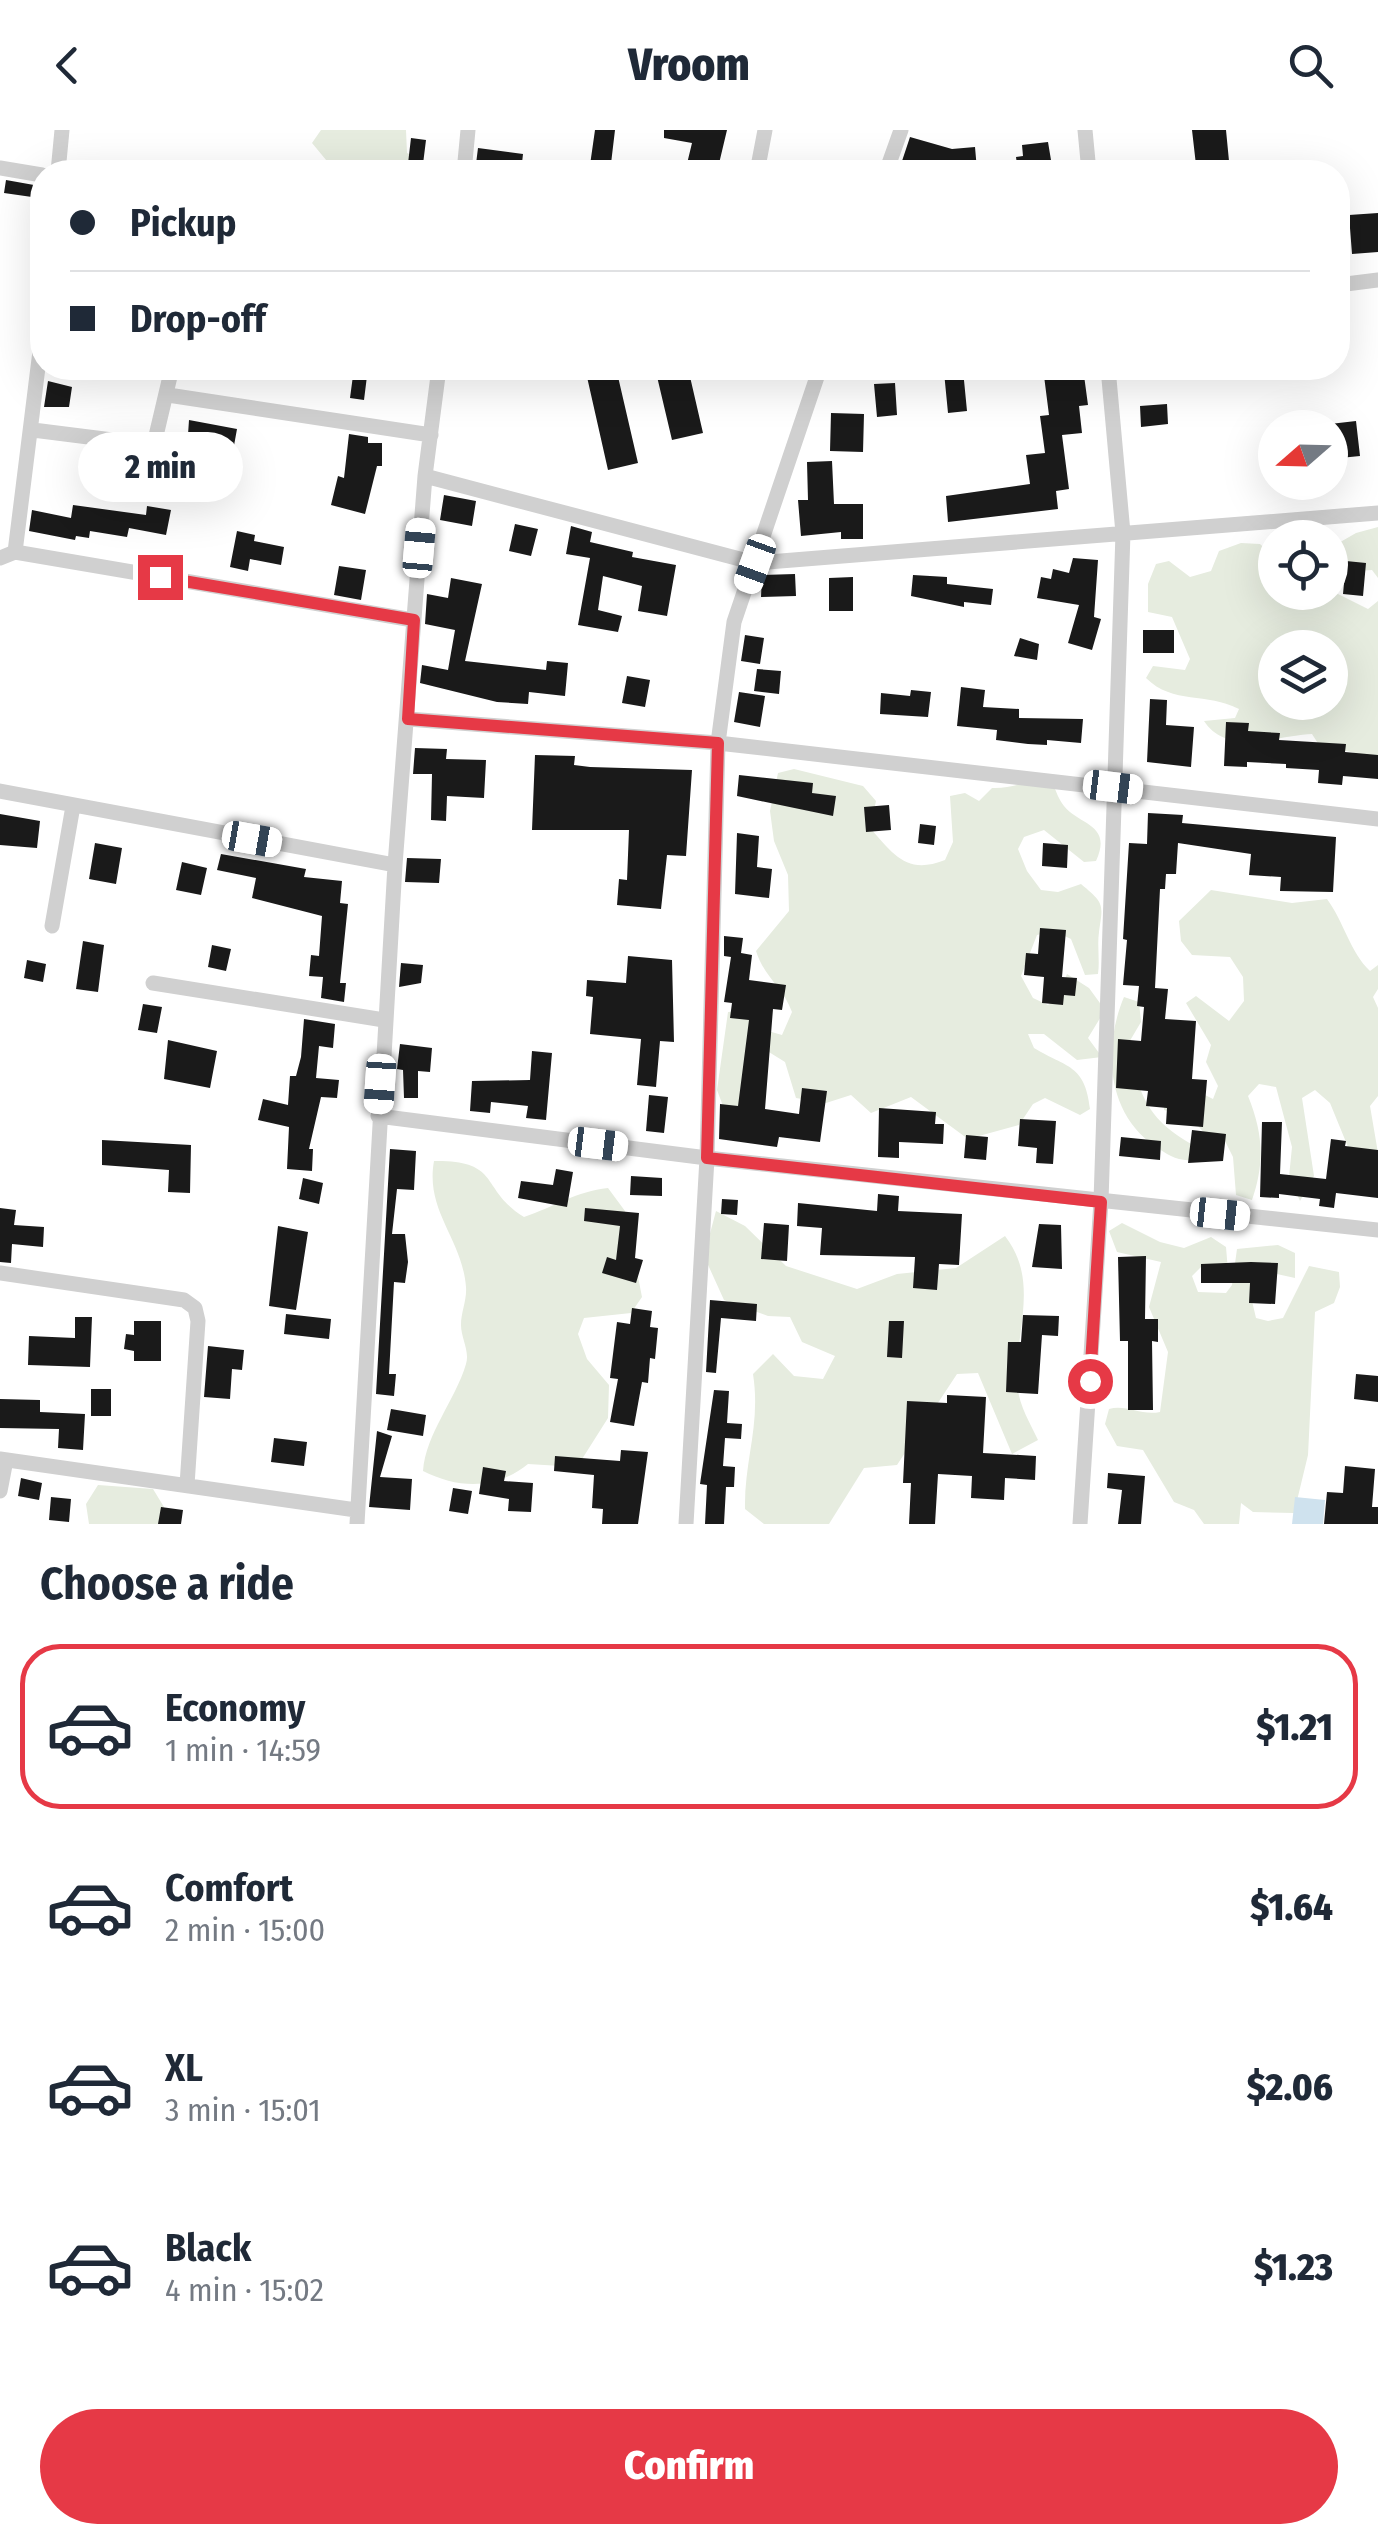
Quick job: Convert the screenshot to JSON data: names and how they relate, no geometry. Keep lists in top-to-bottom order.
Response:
{
  "north": "left",
  "page": {
    "header": "Vroom",
    "banner": ["Pickup", "Drop-off"],
    "bubble": "2 min",
    "heading": "Choose a ride",
    "list": [
      {
        "name": "Economy",
        "note": "1 min · 14:59",
        "value": "$1.21"
      },
      {
        "name": "Comfort",
        "note": "2 min · 15:00",
        "value": "$1.64"
      },
      {
        "name": "XL",
        "note": "3 min · 15:01",
        "value": "$2.06"
      },
      {
        "name": "Black",
        "note": "4 min · 15:02",
        "value": "$1.23"
      }
    ],
    "buttons": "Confirm"
  }
}
